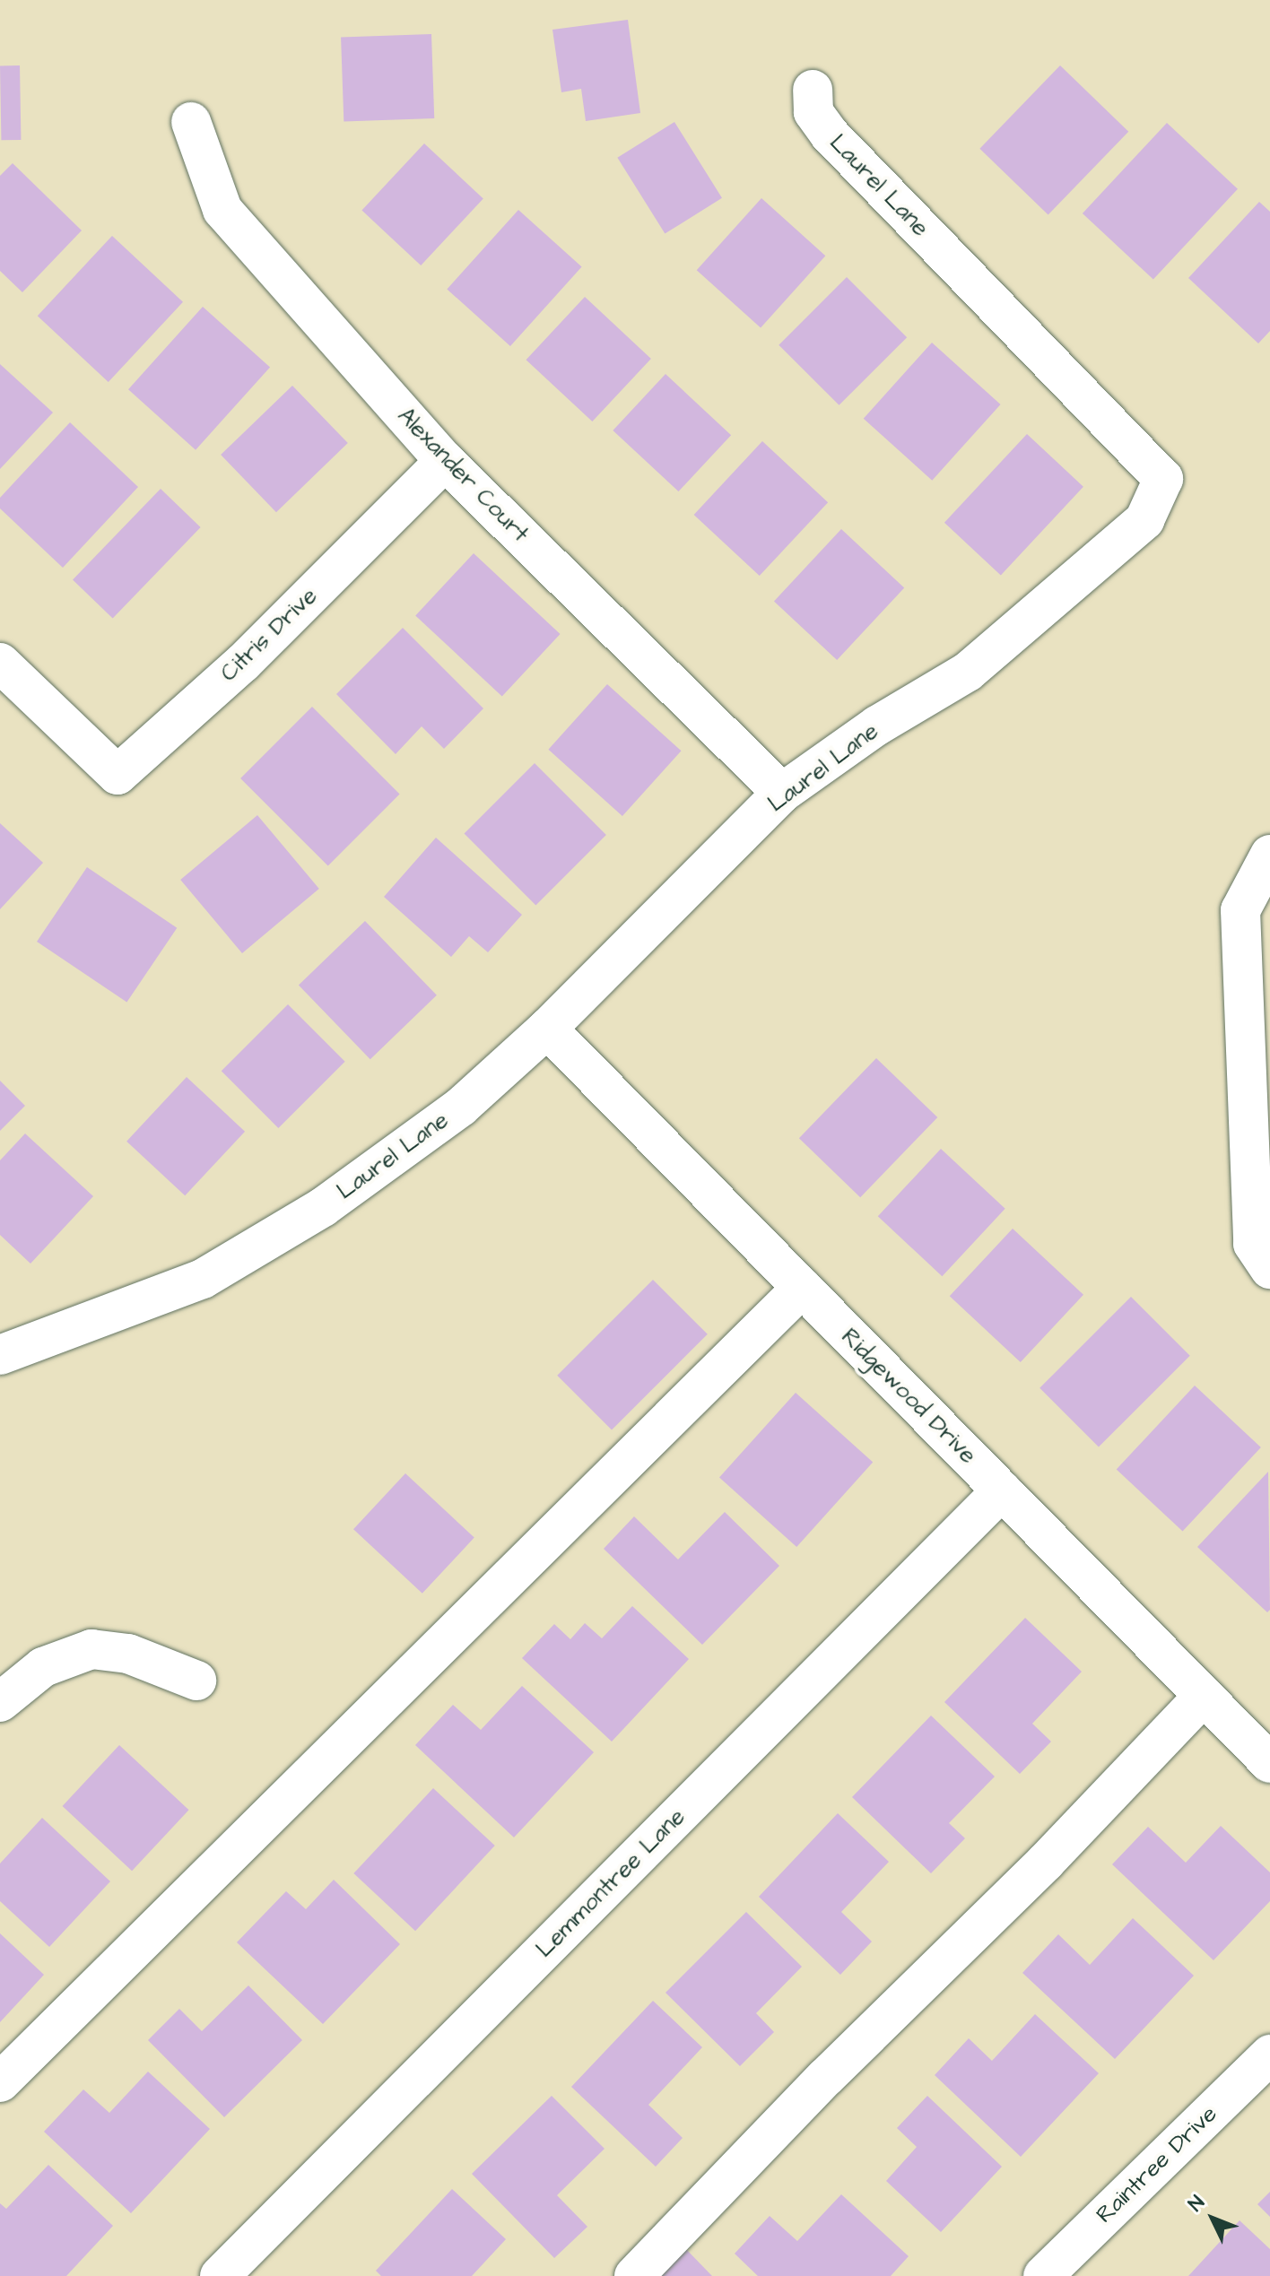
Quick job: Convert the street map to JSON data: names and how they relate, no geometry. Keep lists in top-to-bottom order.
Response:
{
  "streets": {
    "street": [
      "Laurel Lane",
      "Alexander Court",
      "Citris Drive",
      "Ridgewood Drive",
      "Lemmontree Lane",
      "Raintree Drive"
    ]
  },
  "crossings": [
    ["Laurel Lane", "Alexander Court"],
    ["Laurel Lane", "Ridgewood Drive"],
    ["Alexander Court", "Citris Drive"],
    ["Ridgewood Drive", "Lemmontree Lane"]
  ],
  "north": "top left"
}
